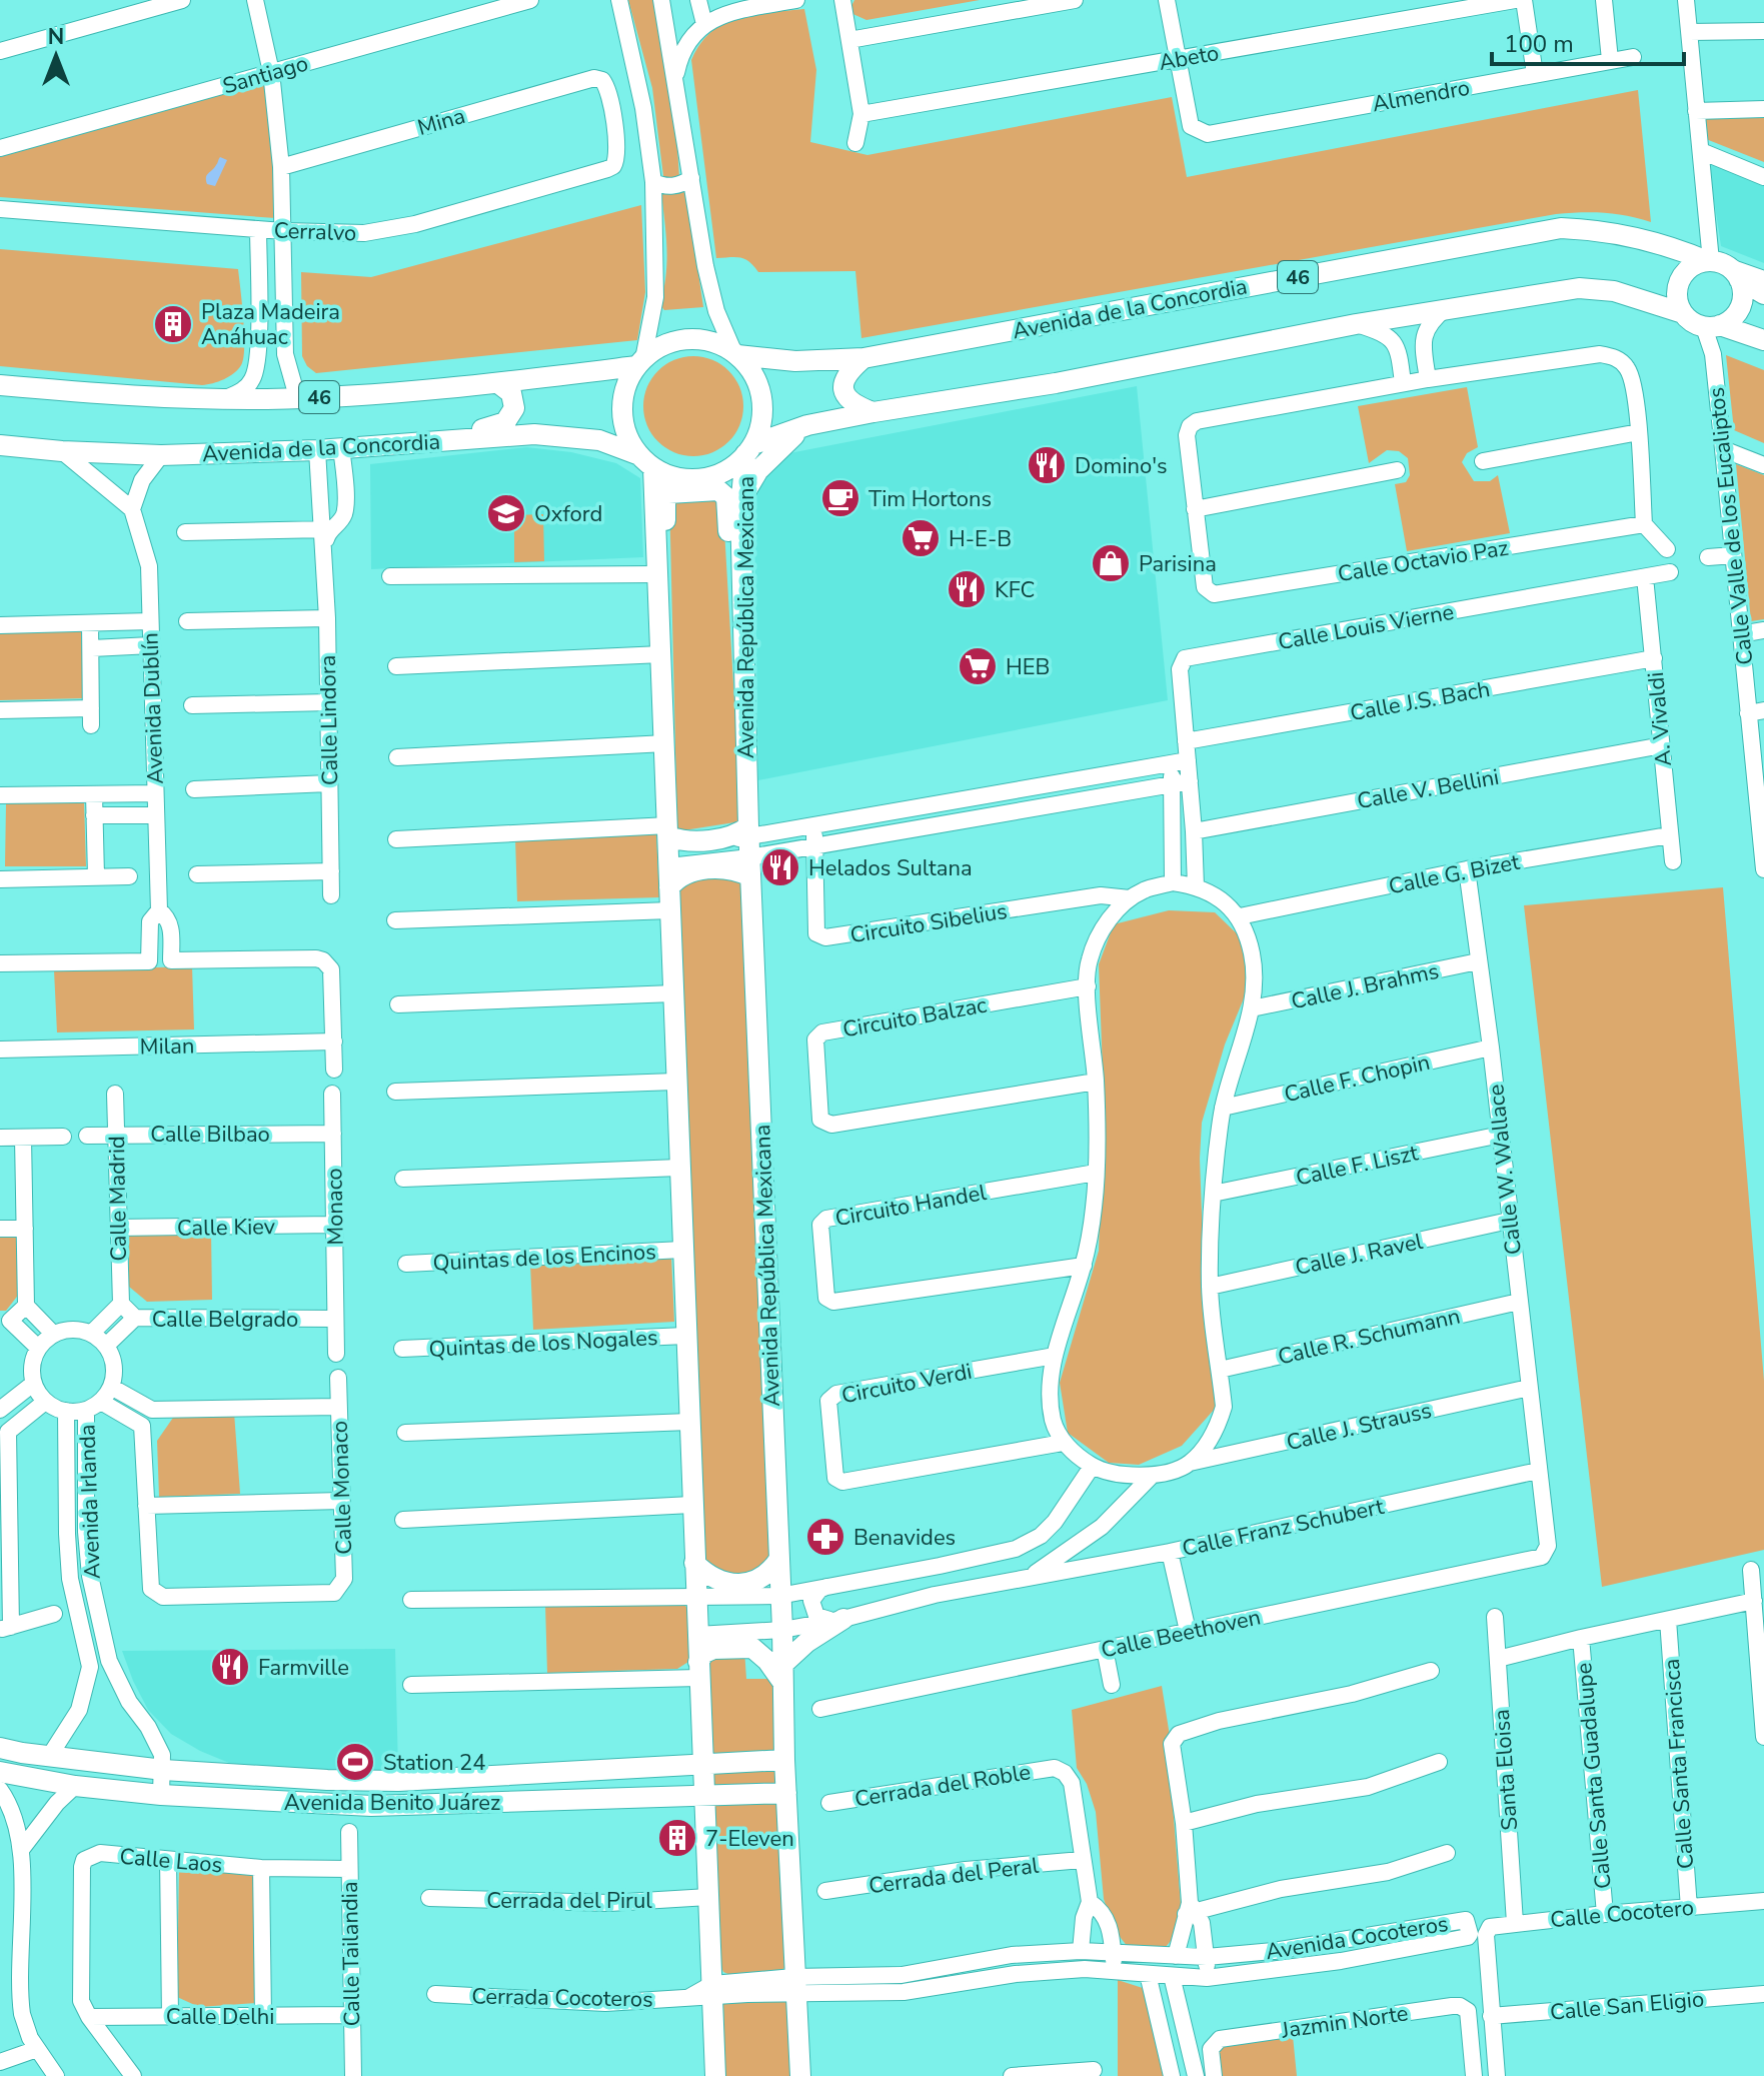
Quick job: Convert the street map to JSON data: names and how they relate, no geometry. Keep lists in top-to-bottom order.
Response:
{
  "streets": {
    "main road": [
      "46",
      "Avenida de la Concordia",
      "Avenida República Mexicana",
      "Avenida Benito Juárez"
    ],
    "street": [
      "Abeto",
      "Santiago",
      "Almendro",
      "Mina",
      "Cerralvo",
      "Calle Valle de los Eucaliptos",
      "Calle Octavio Paz",
      "Calle Louis Vierne",
      "Calle J.S. Bach",
      "Avenida Dublín",
      "A. Vivaldi",
      "Calle Lindora",
      "Calle V. Bellini",
      "Calle G. Bizet",
      "Circuito Sibelius",
      "Calle J. Brahms",
      "Circuito Balzac",
      "Milan",
      "Calle F. Chopin",
      "Calle Bilbao",
      "Calle F. Liszt",
      "Calle W. Wallace",
      "Calle Madrid",
      "Circuito Handel",
      "Monaco",
      "Calle Kiev",
      "Calle J. Ravel",
      "Quintas de los Encinos",
      "Calle Belgrado",
      "Calle R. Schumann",
      "Quintas de los Nogales",
      "Circuito Verdi",
      "Calle J. Strauss",
      "Calle Monaco",
      "Avenida Irlanda",
      "Calle Franz Schubert",
      "Calle Beethoven",
      "Calle Santa Francisca",
      "Santa Eloisa",
      "Calle Santa Guadalupe",
      "Cerrada del Roble",
      "Calle Laos",
      "Cerrada del Peral",
      "Cerrada del Pirul",
      "Calle Cocotero",
      "Avenida Cocoteros",
      "Calle Tailandia",
      "Cerrada Cocoteros",
      "Calle San Eligio",
      "Calle Delhi",
      "Jazmin Norte"
    ]
  },
  "crossings": [
    ["Abeto", "Almendro"],
    ["Mina", "Cerralvo"],
    ["46", "Avenida de la Concordia"],
    ["46", "Avenida República Mexicana"],
    ["Avenida de la Concordia", "Calle Valle de los Eucaliptos"],
    ["Avenida de la Concordia", "Avenida República Mexicana"],
    ["Avenida de la Concordia", "Calle Lindora"],
    ["Avenida República Mexicana", "Calle Franz Schubert"],
    ["Avenida República Mexicana", "Avenida Benito Juárez"],
    ["Avenida República Mexicana", "Avenida Cocoteros"],
    ["Calle Louis Vierne", "Calle J.S. Bach"],
    ["Calle Louis Vierne", "A. Vivaldi"],
    ["Calle Louis Vierne", "Calle V. Bellini"],
    ["Calle J.S. Bach", "A. Vivaldi"],
    ["Avenida Dublín", "Milan"],
    ["A. Vivaldi", "Calle V. Bellini"],
    ["A. Vivaldi", "Calle G. Bizet"],
    ["Calle G. Bizet", "Calle W. Wallace"],
    ["Calle J. Brahms", "Calle W. Wallace"],
    ["Calle F. Chopin", "Calle W. Wallace"],
    ["Calle Bilbao", "Calle Madrid"],
    ["Calle Bilbao", "Monaco"],
    ["Calle F. Liszt", "Calle W. Wallace"],
    ["Calle W. Wallace", "Calle J. Ravel"],
    ["Calle W. Wallace", "Calle R. Schumann"],
    ["Calle W. Wallace", "Calle J. Strauss"],
    ["Calle W. Wallace", "Calle Franz Schubert"],
    ["Calle W. Wallace", "Calle Beethoven"],
    ["Calle Madrid", "Calle Kiev"],
    ["Calle Madrid", "Calle Belgrado"],
    ["Monaco", "Calle Kiev"],
    ["Monaco", "Calle Belgrado"],
    ["Avenida Irlanda", "Avenida Benito Juárez"],
    ["Calle Santa Francisca", "Calle Cocotero"],
    ["Santa Eloisa", "Calle Cocotero"],
    ["Calle Santa Guadalupe", "Calle Cocotero"],
    ["Cerrada del Roble", "Cerrada del Peral"],
    ["Calle Laos", "Calle Tailandia"],
    ["Calle Laos", "Calle Delhi"],
    ["Calle Cocotero", "Calle San Eligio"],
    ["Calle Tailandia", "Calle Delhi"]
  ],
  "places": {
    "building": ["Plaza Madeira Anáhuac", "7-Eleven"],
    "restaurant": [
      "Domino's",
      "KFC",
      "Helados Sultana",
      "Farmville"
    ],
    "cafe": ["Tim Hortons"],
    "school or university": ["Oxford"],
    "supermarket": ["H-E-B", "HEB"],
    "shop": ["Parisina"],
    "pharmacy": ["Benavides"],
    "sports": ["Station 24"]
  },
  "scale_bar": "100 m",
  "north": "top"
}
